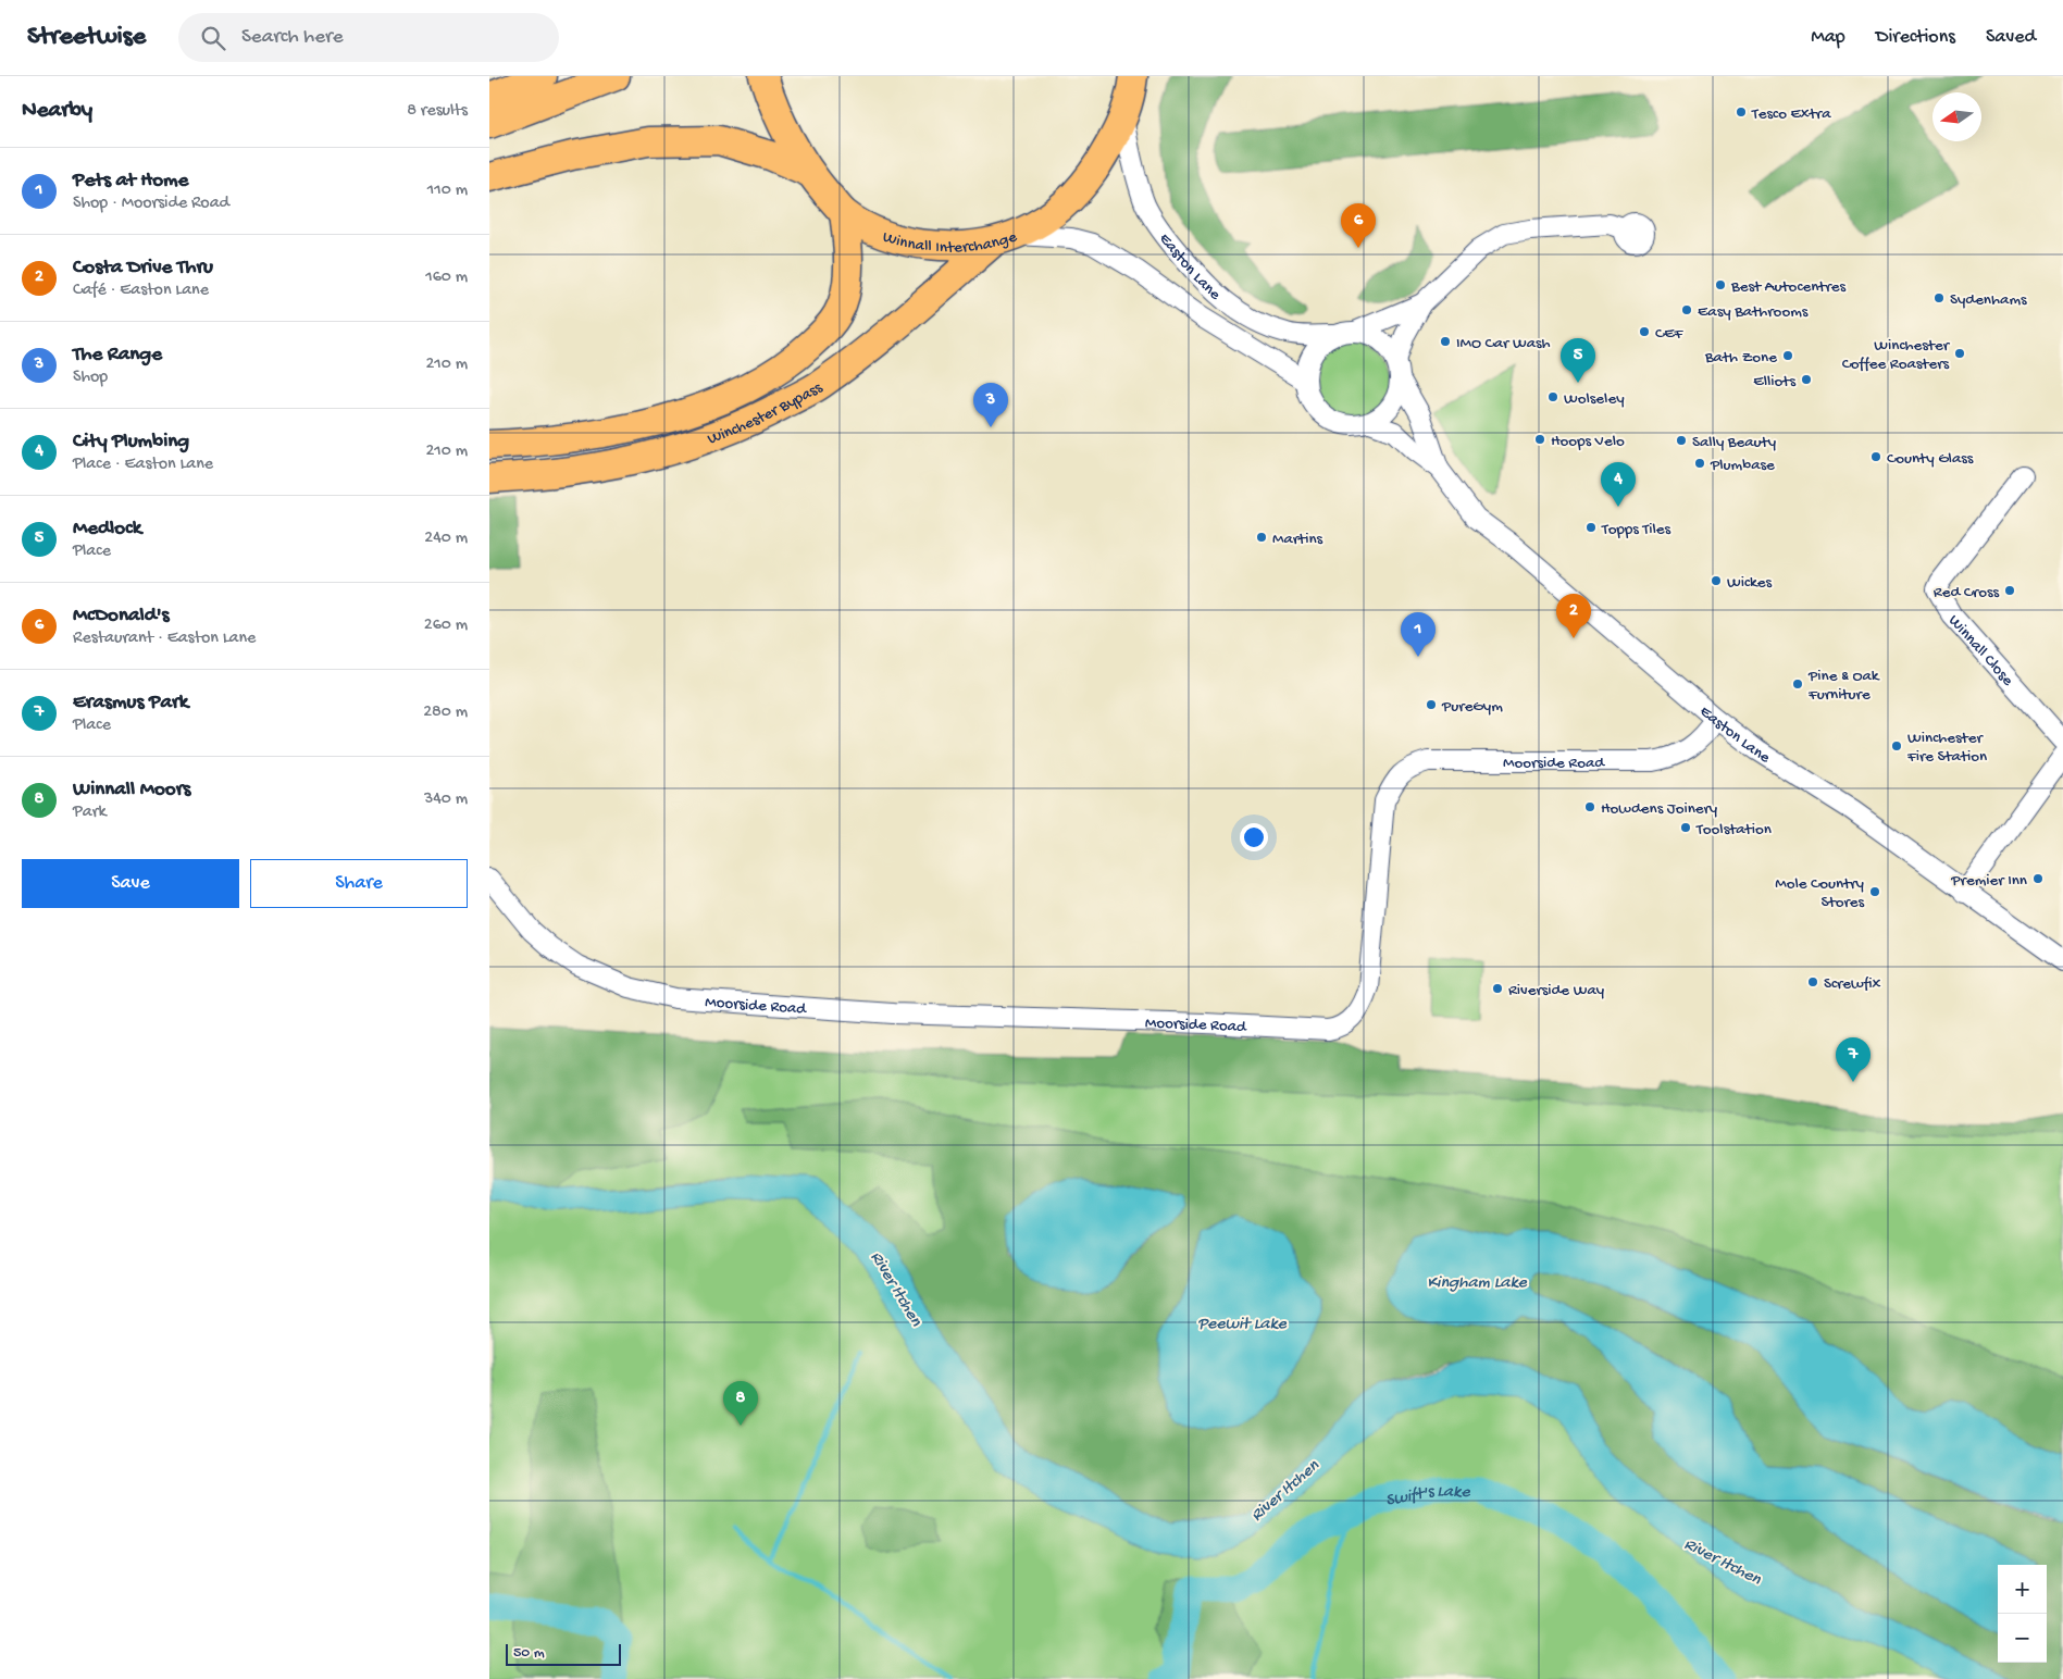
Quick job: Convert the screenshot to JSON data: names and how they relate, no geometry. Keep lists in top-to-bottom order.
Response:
{
  "streets": {
    "highway": ["Winnall Interchange", "Winchester Bypass"],
    "street": ["Easton Lane", "Winnall Close", "Moorside Road"]
  },
  "crossings": [
    ["Winnall Interchange", "Easton Lane"],
    ["Winnall Interchange", "Winchester Bypass"],
    ["Easton Lane", "Winchester Bypass"],
    ["Easton Lane", "Moorside Road"]
  ],
  "water": [
    "Kingham Lake",
    "River Itchen",
    "Peewit Lake",
    "Swift's Lake"
  ],
  "places": [
    "Tesco Extra",
    "Best Autocentres",
    "Sydenhams",
    "Easy Bathrooms",
    "CEF",
    "IMO Car Wash",
    "Winchester Coffee Roasters",
    "Bath Zone",
    "Elliots",
    "Wolseley",
    "Hoops Velo",
    "Sally Beauty",
    "County Glass",
    "Plumbase",
    "Topps Tiles",
    "Martins",
    "Wickes",
    "Red Cross",
    "Pine & Oak Furniture",
    "PureGym",
    "Winchester Fire Station",
    "Howdens Joinery",
    "Toolstation",
    "Premier Inn",
    "Mole Country Stores",
    "Screwfix",
    "Riverside Way"
  ],
  "scale_bar": "50 m",
  "north": "left",
  "page": {
    "header": "Streetwise",
    "search": "Search here",
    "nav": ["Map", "Directions", "Saved"],
    "heading": ["Nearby", "8 results"],
    "list": [
      {
        "mark": "1",
        "name": "Pets at Home",
        "note": "Shop · Moorside Road",
        "value": "110 m"
      },
      {
        "mark": "2",
        "name": "Costa Drive Thru",
        "note": "Café · Easton Lane",
        "value": "160 m"
      },
      {
        "mark": "3",
        "name": "The Range",
        "note": "Shop",
        "value": "210 m"
      },
      {
        "mark": "4",
        "name": "City Plumbing",
        "note": "Place · Easton Lane",
        "value": "210 m"
      },
      {
        "mark": "5",
        "name": "Medlock",
        "note": "Place",
        "value": "240 m"
      },
      {
        "mark": "6",
        "name": "McDonald's",
        "note": "Restaurant · Easton Lane",
        "value": "260 m"
      },
      {
        "mark": "7",
        "name": "Erasmus Park",
        "note": "Place",
        "value": "280 m"
      },
      {
        "mark": "8",
        "name": "Winnall Moors",
        "note": "Park",
        "value": "340 m"
      }
    ],
    "pins": [
      "6",
      "5",
      "3",
      "4",
      "2",
      "1",
      "7",
      "8"
    ],
    "buttons": ["Save", "Share"],
    "map_buttons": ["+", "−"],
    "scale": "50 m"
  }
}
